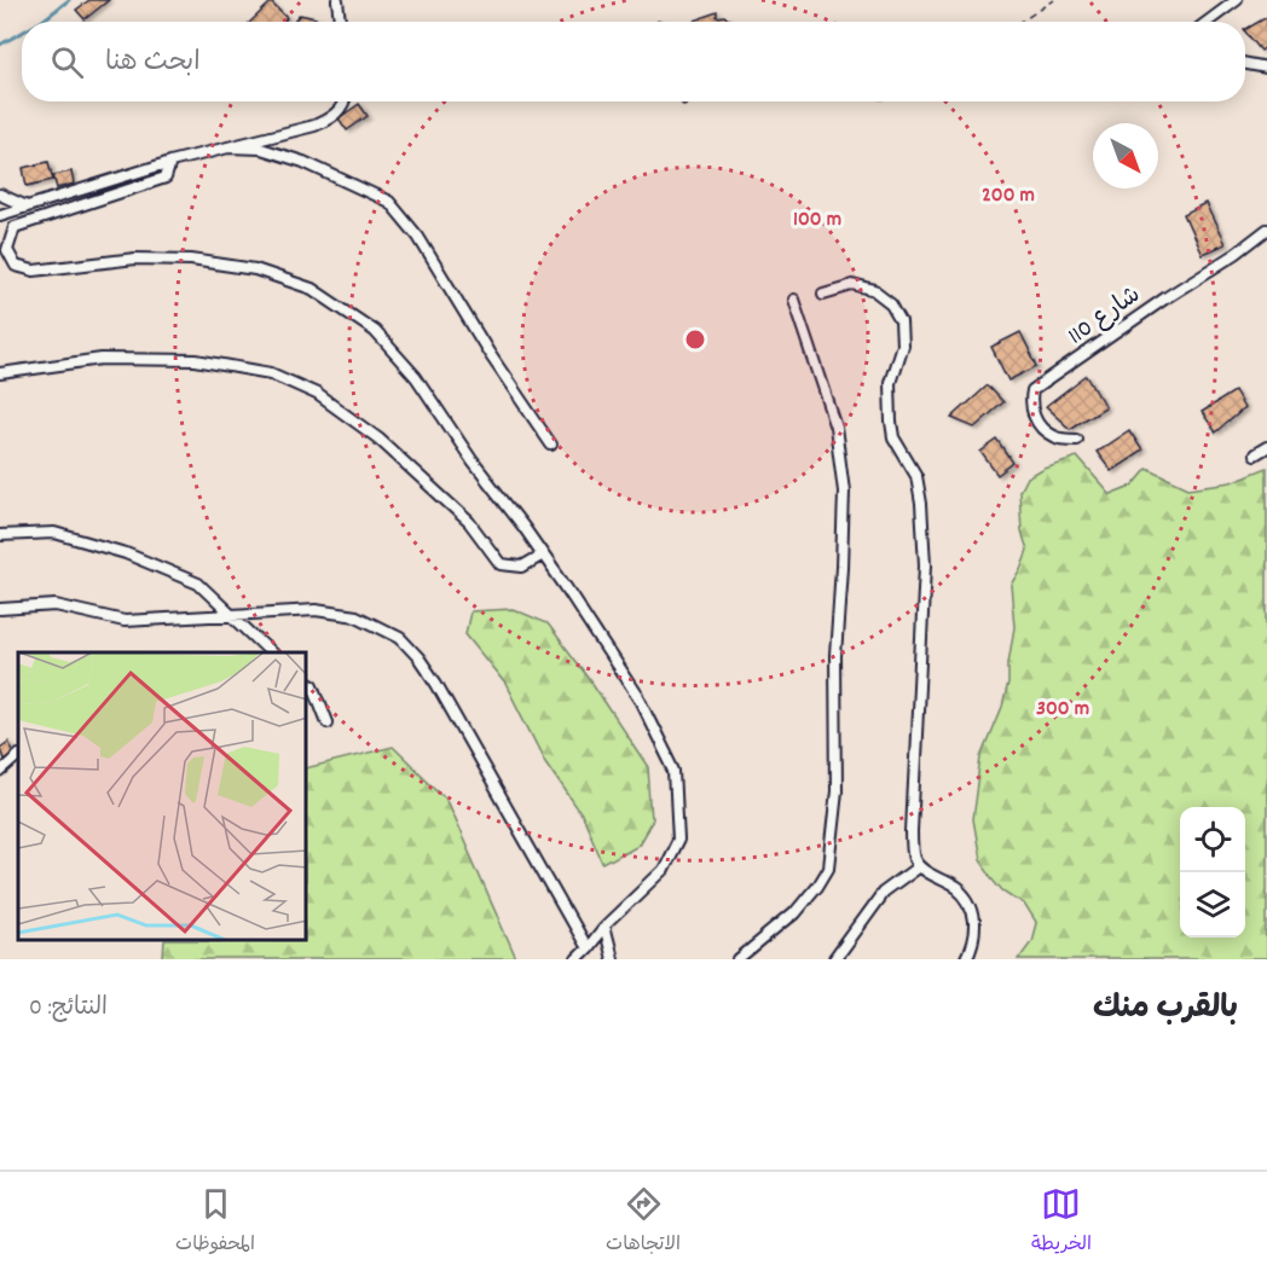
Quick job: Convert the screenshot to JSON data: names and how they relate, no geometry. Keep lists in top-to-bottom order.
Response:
{
  "streets": {
    "street": ["شارع 110"]
  },
  "north": "bottom right",
  "page": {
    "search": "ابحث هنا",
    "heading": ["بالقرب منك", "النتائج: 0"],
    "nav": ["الخريطة", "الاتجاهات", "المحفوظات"]
  },
  "rings": ["200 m", "100 m", "300 m"]
}
